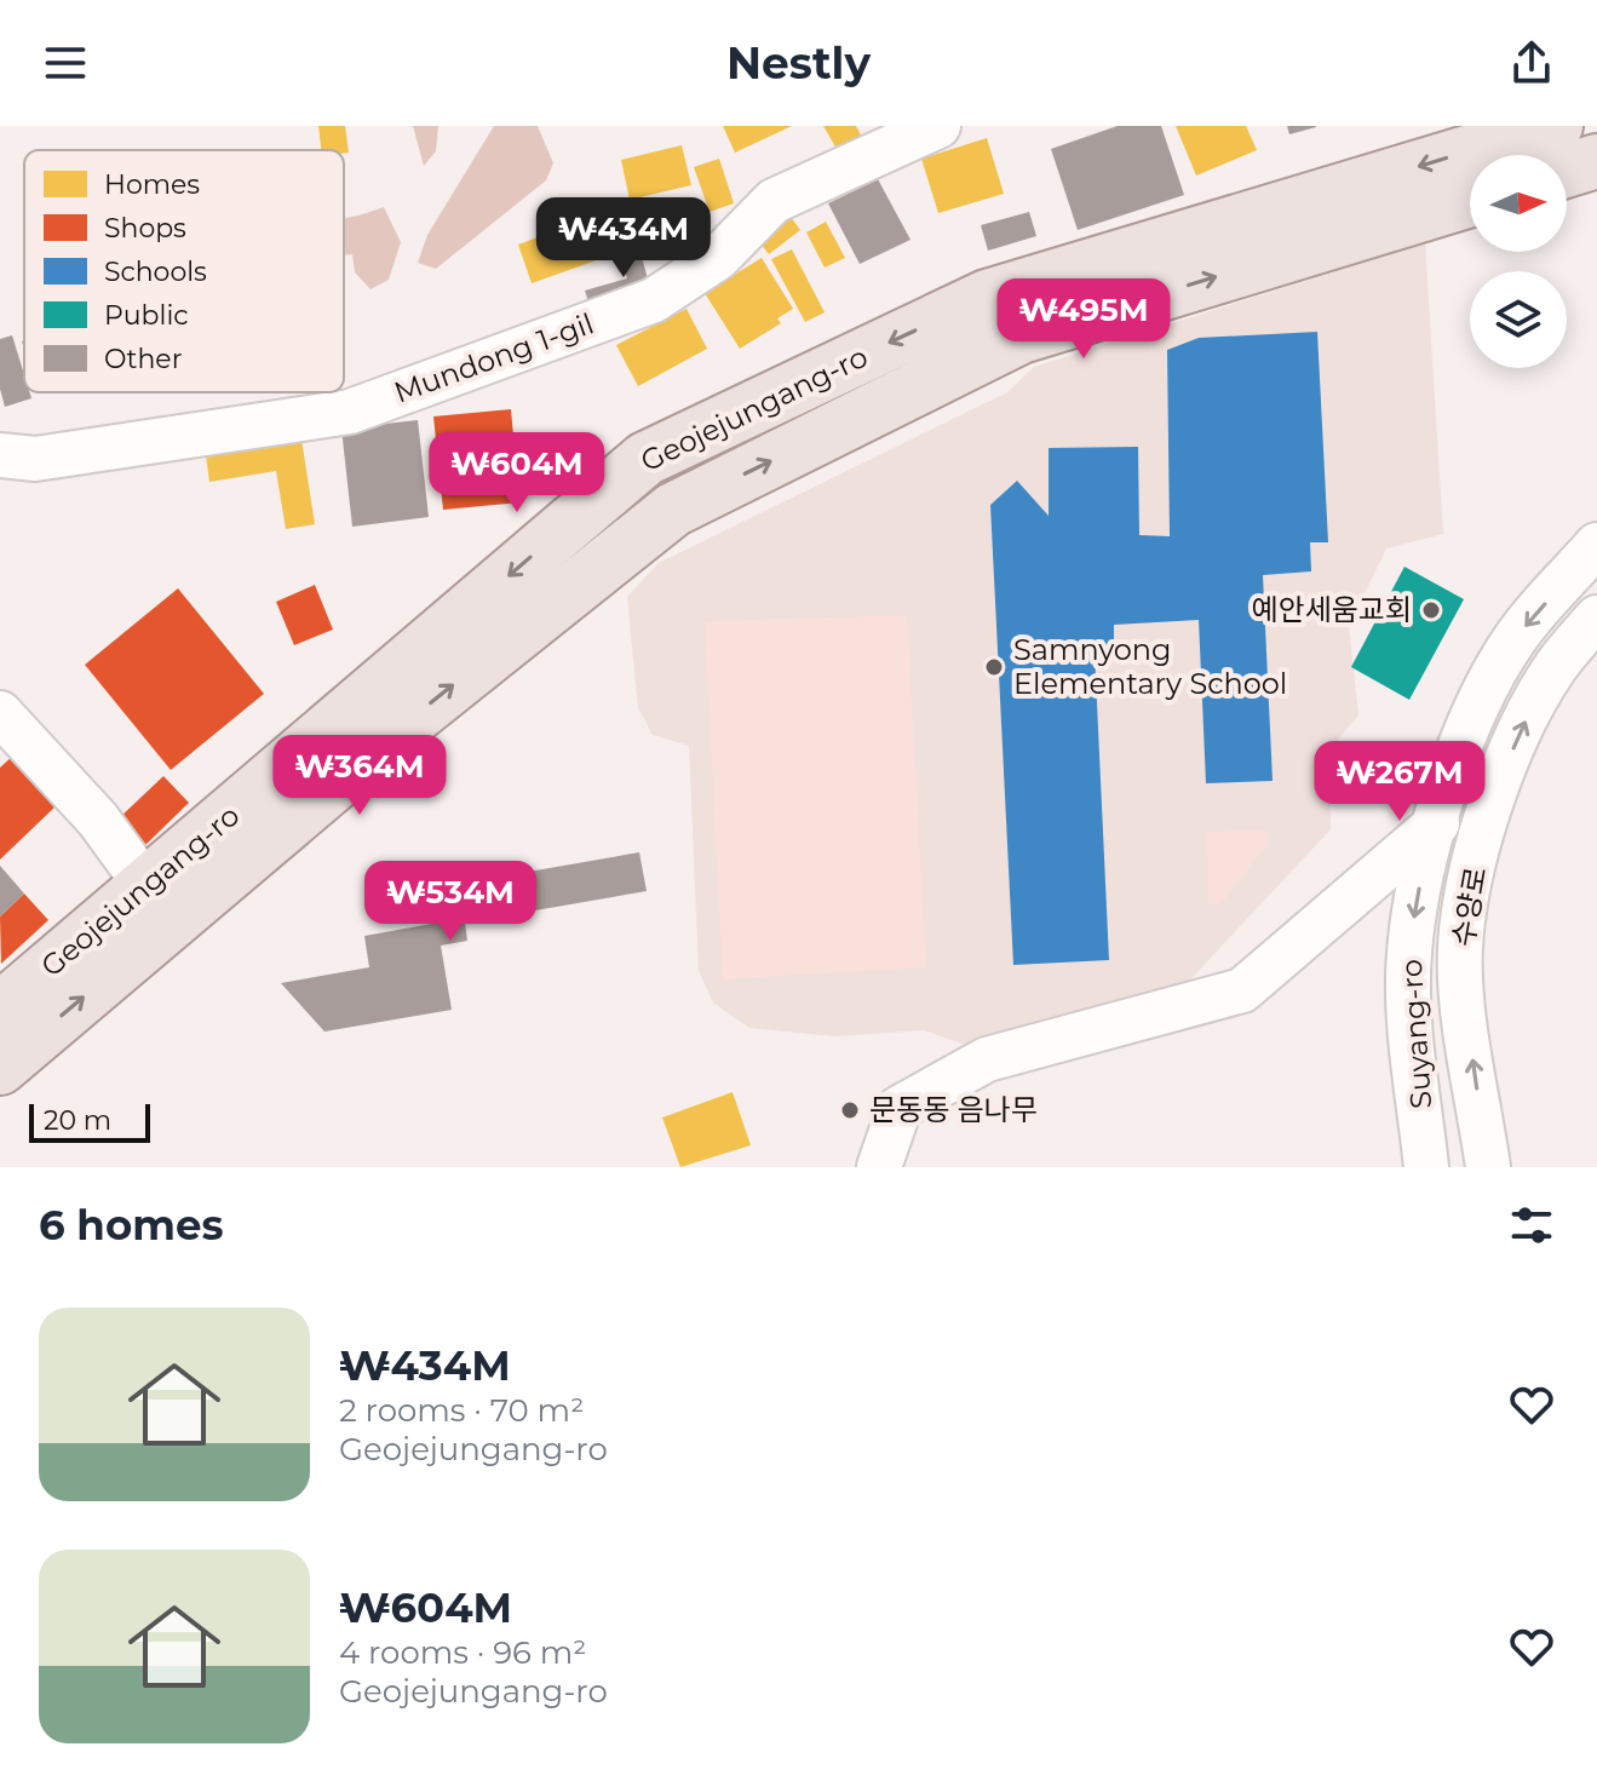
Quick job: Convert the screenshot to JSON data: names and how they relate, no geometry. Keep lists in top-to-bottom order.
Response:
{
  "streets": {
    "main road": ["Geojejungang-ro"],
    "street": ["Mundong 1-gil", "수양로", "Suyang-ro"]
  },
  "one_way": ["수양로", "Suyang-ro"],
  "places": ["예안세움교회", "Samnyong Elementary School", "문동동 음나무"],
  "legend": [
    "Homes",
    "Shops",
    "Schools",
    "Public",
    "Other"
  ],
  "scale_bar": "20 m",
  "north": "right",
  "page": {
    "header": "Nestly",
    "price": [
      "₩434M",
      "₩495M",
      "₩604M",
      "₩364M",
      "₩267M",
      "₩534M"
    ],
    "scale": "20 m",
    "heading": "6 homes",
    "list": [
      {
        "name": "₩434M",
        "note": "2 rooms · 70 m² · Geojejungang-ro"
      },
      {
        "name": "₩604M",
        "note": "4 rooms · 96 m² · Geojejungang-ro"
      }
    ]
  }
}
